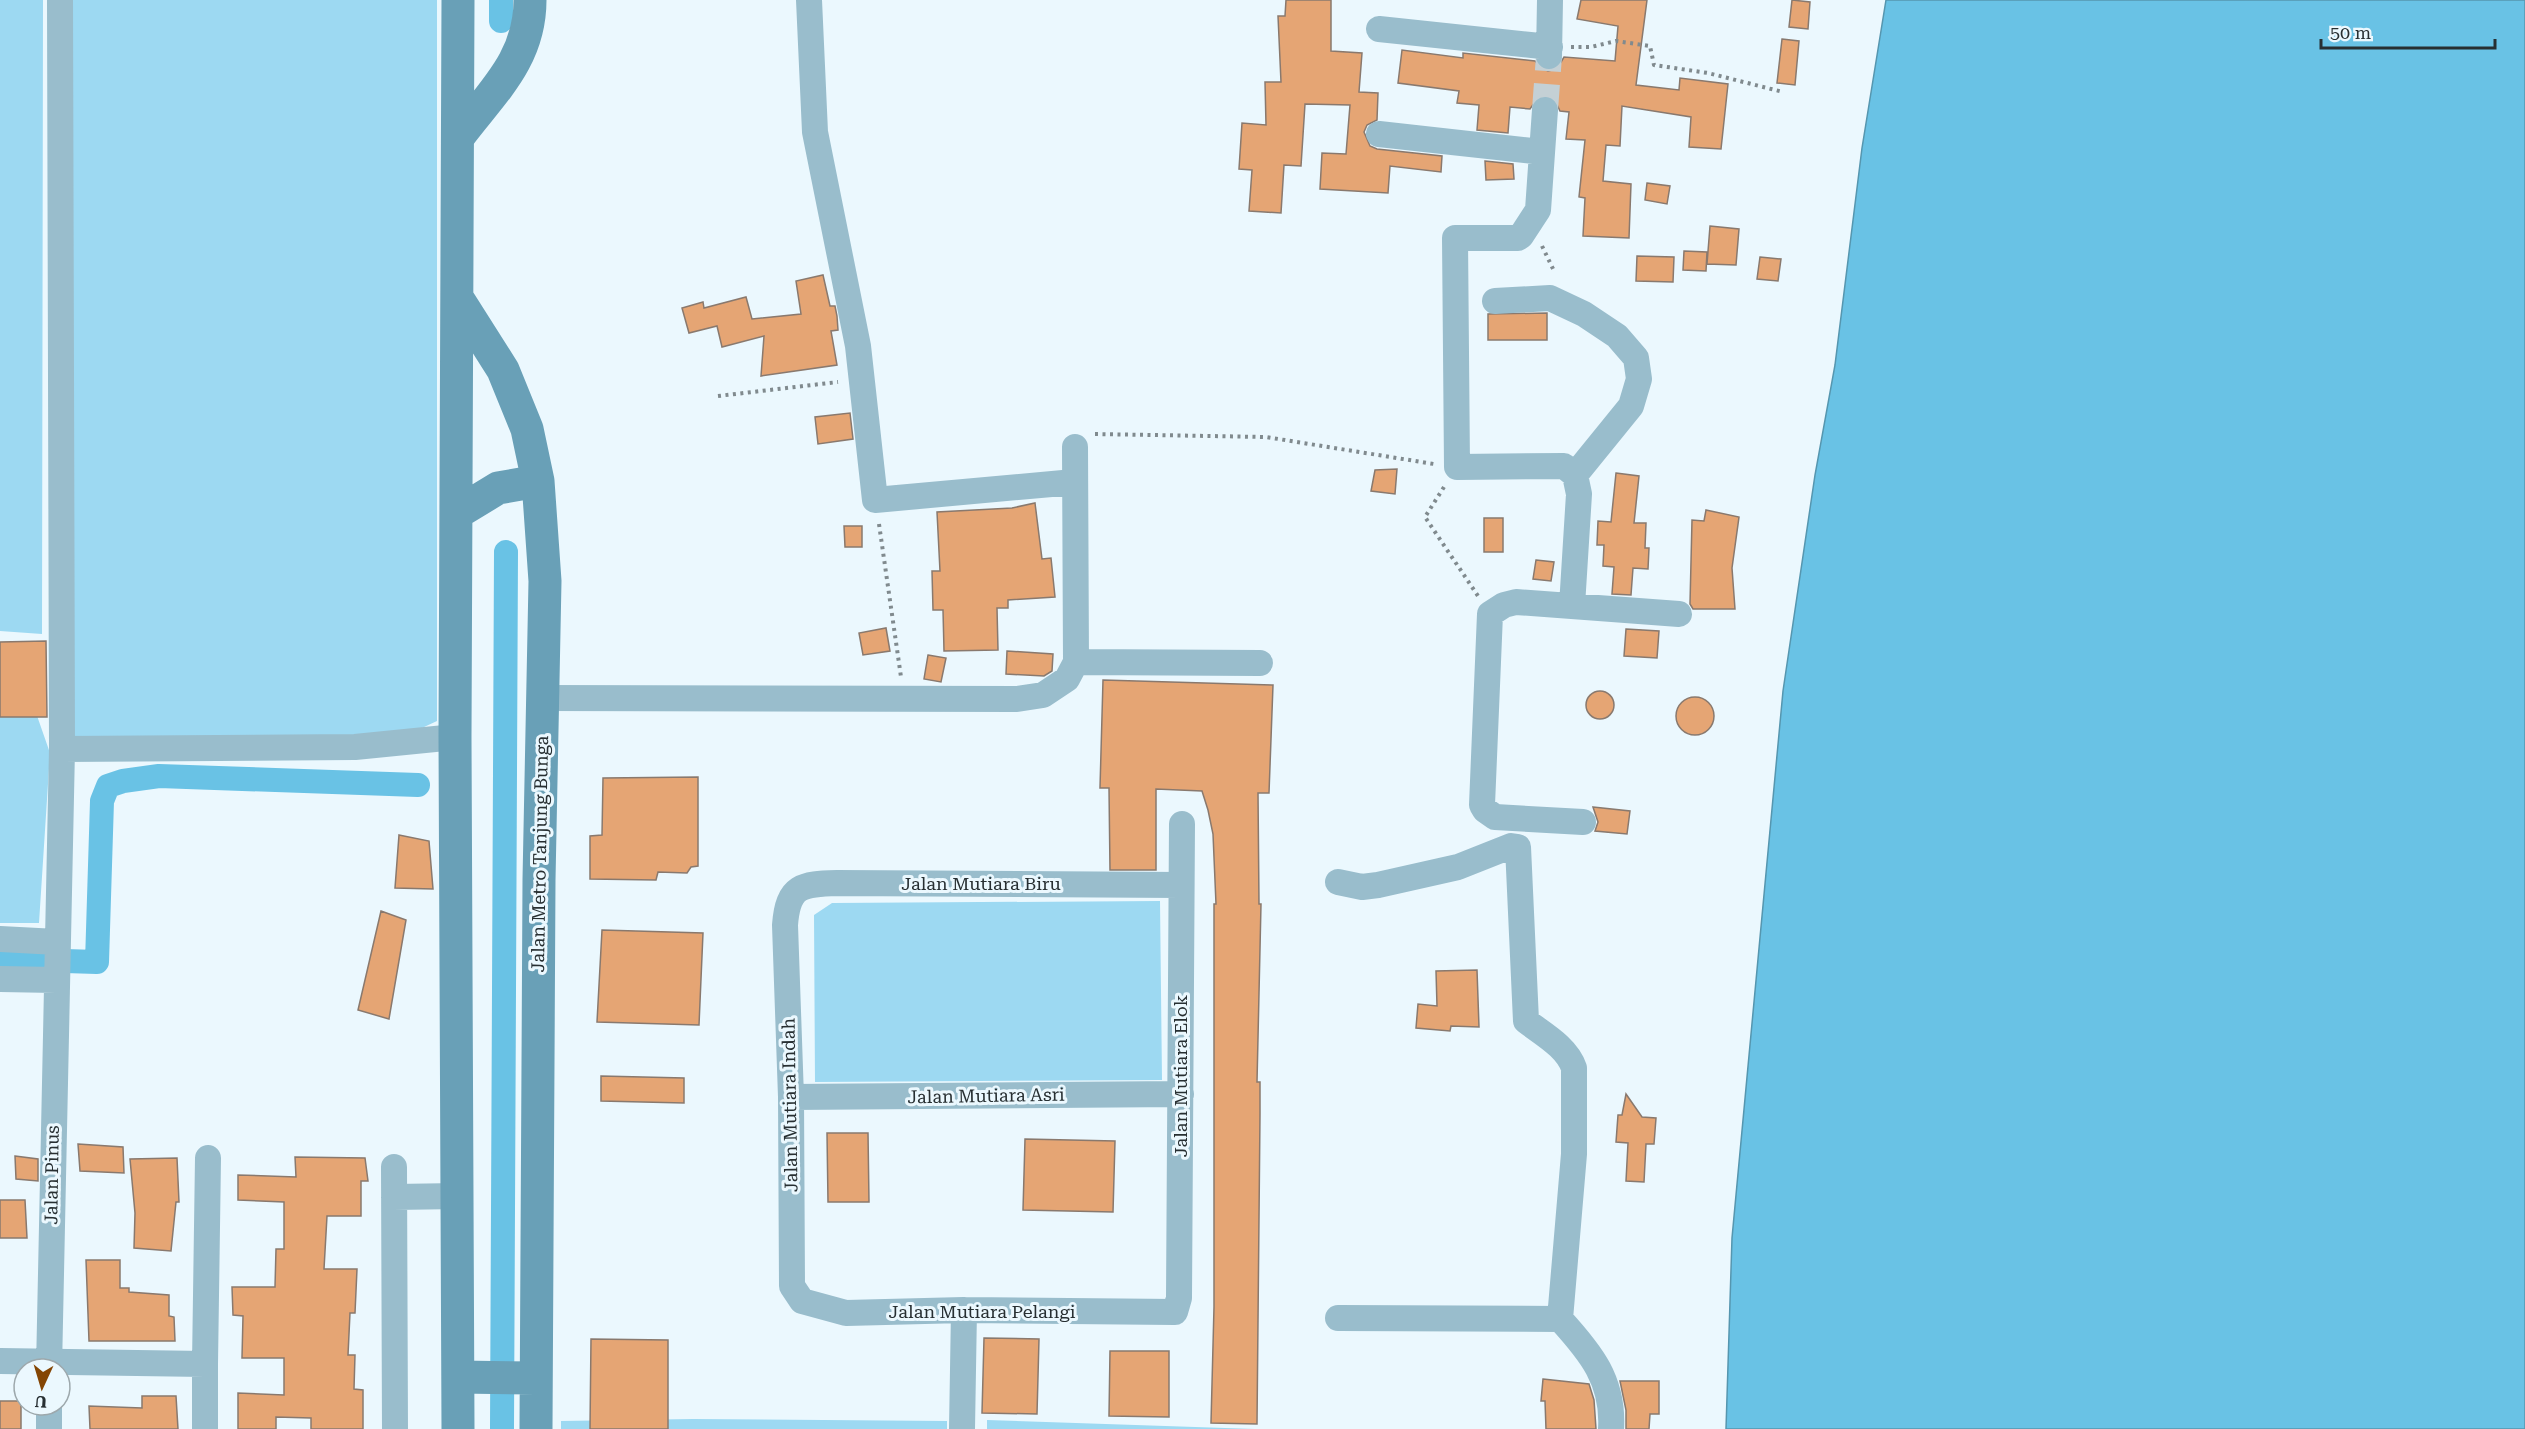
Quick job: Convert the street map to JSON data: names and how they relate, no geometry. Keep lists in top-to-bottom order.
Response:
{
  "streets": {
    "main road": ["Jalan Metro Tanjung Bunga"],
    "street": [
      "Jalan Mutiara Biru",
      "Jalan Mutiara Elok",
      "Jalan Mutiara Asri",
      "Jalan Mutiara Indah",
      "Jalan Pinus",
      "Jalan Mutiara Pelangi"
    ]
  },
  "crossings": [
    ["Jalan Mutiara Biru", "Jalan Mutiara Elok"],
    ["Jalan Mutiara Biru", "Jalan Mutiara Indah"],
    ["Jalan Mutiara Elok", "Jalan Mutiara Asri"],
    ["Jalan Mutiara Elok", "Jalan Mutiara Pelangi"],
    ["Jalan Mutiara Asri", "Jalan Mutiara Indah"],
    ["Jalan Mutiara Indah", "Jalan Mutiara Pelangi"]
  ],
  "scale_bar": "50 m",
  "north": "bottom"
}
